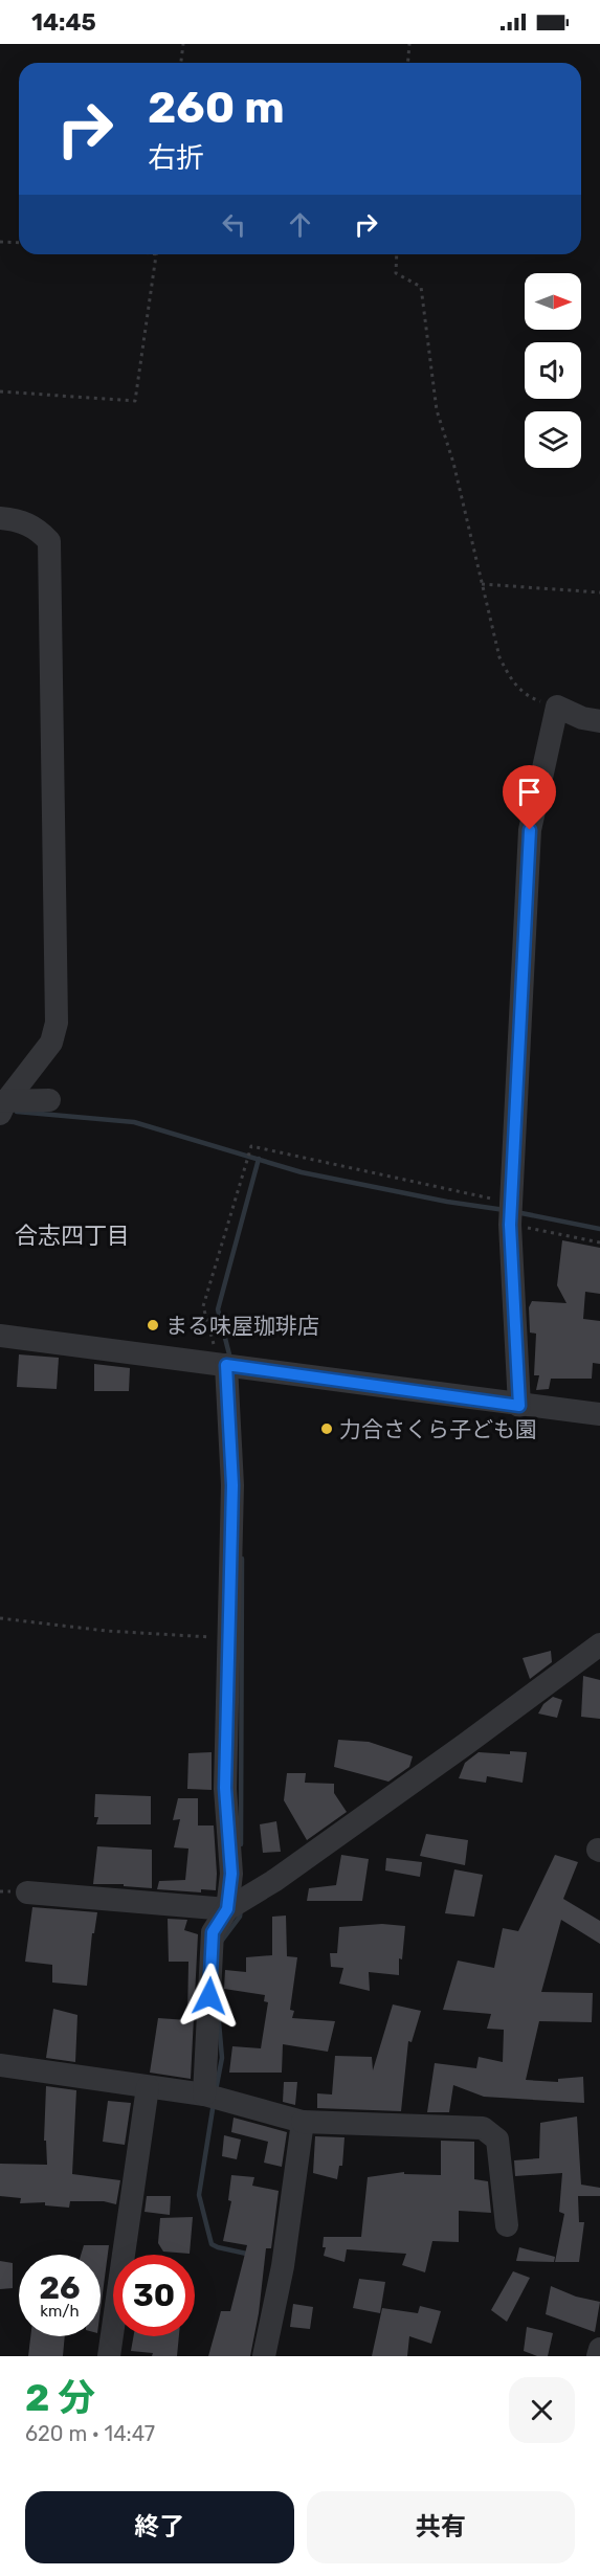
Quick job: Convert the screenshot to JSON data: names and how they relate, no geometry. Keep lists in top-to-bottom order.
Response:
{
  "districts": ["合志四丁目"],
  "places": ["まる味屋珈琲店", "力合さくら子ども園"],
  "north": "right",
  "page": {
    "status": "14:45",
    "turn": ["260 m", "右折"],
    "speed": "26 km/h",
    "limit": "30",
    "heading": ["2 分", "620 m · 14:47"],
    "buttons": ["終了", "共有"]
  }
}
